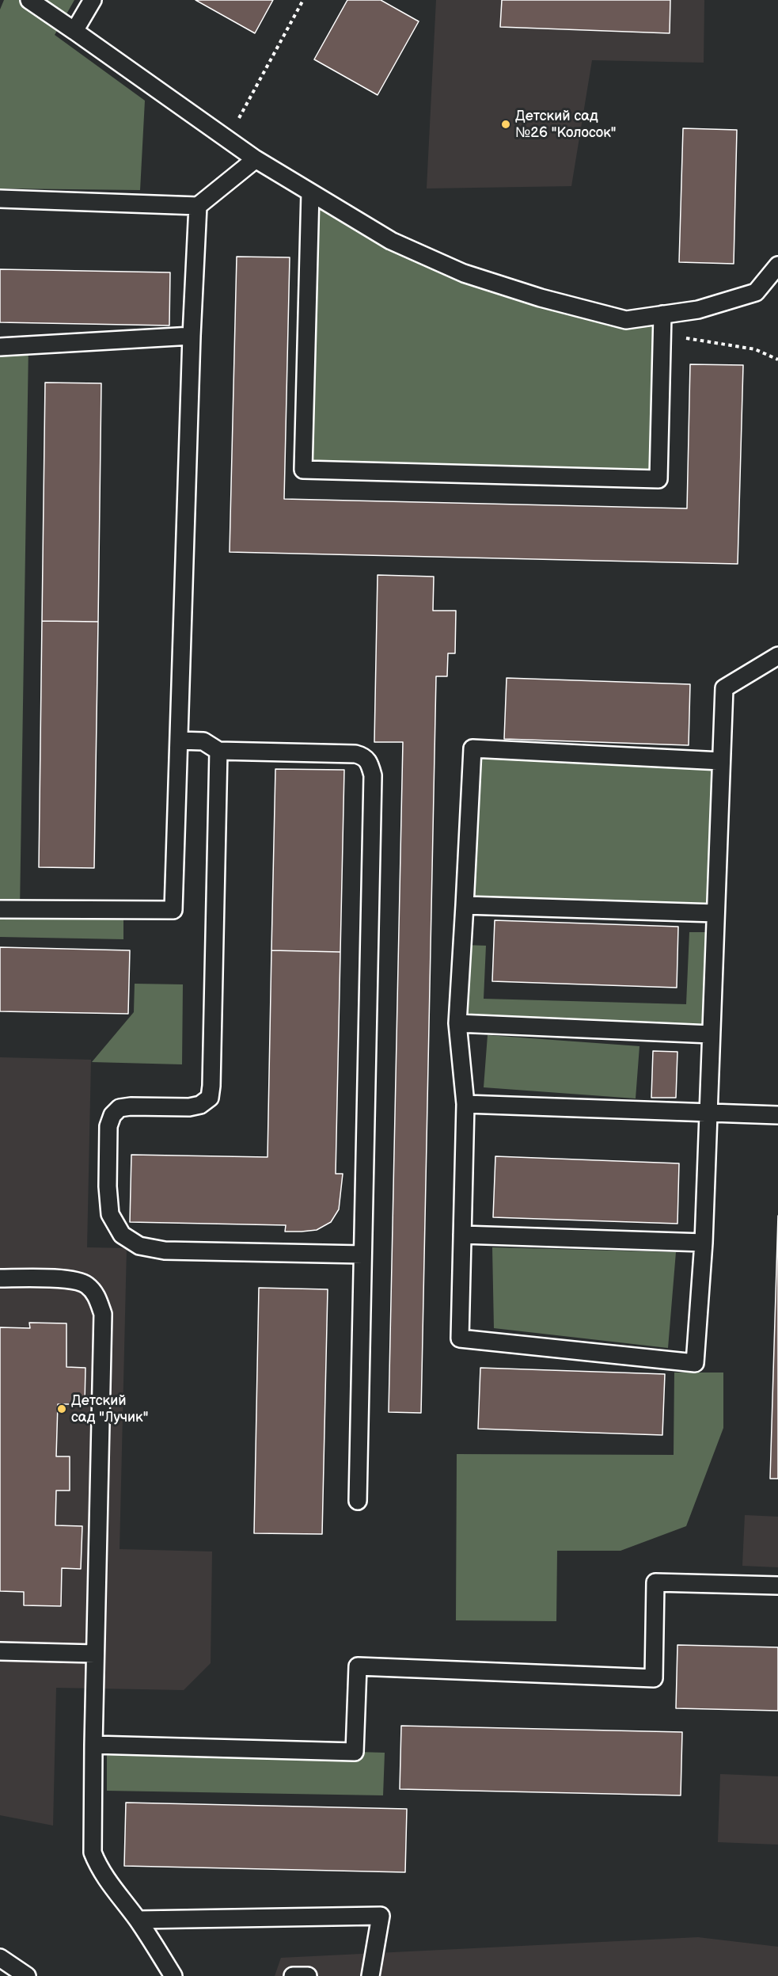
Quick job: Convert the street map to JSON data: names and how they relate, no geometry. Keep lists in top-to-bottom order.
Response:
{
  "places": ["Детский сад №26 \"Колосок\"", "Детский сад \"Лучик\""]
}
